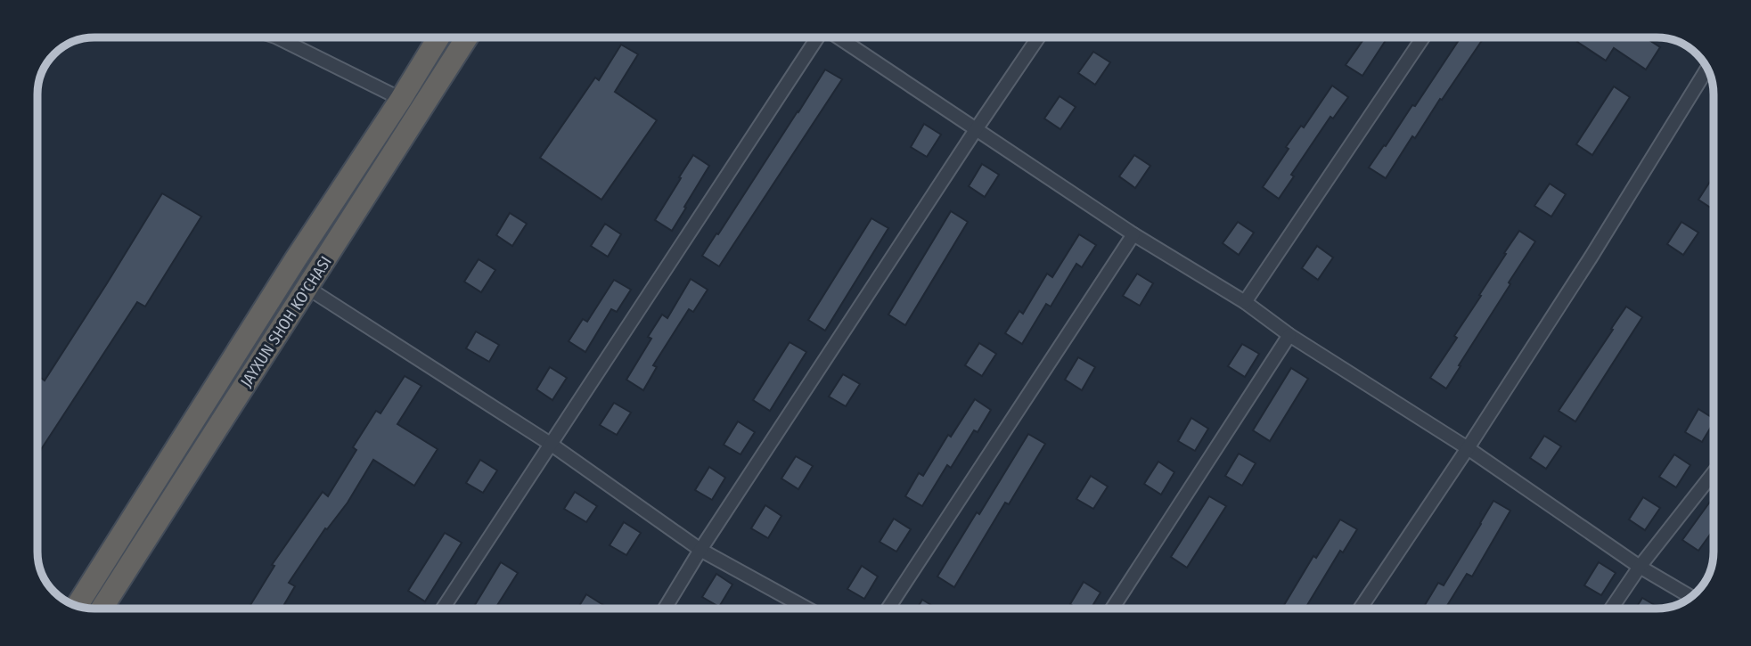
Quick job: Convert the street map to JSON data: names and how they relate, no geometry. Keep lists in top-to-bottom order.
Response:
{
  "streets": {
    "highway": ["JAYXUN SHOH KO'CHASI"]
  }
}
